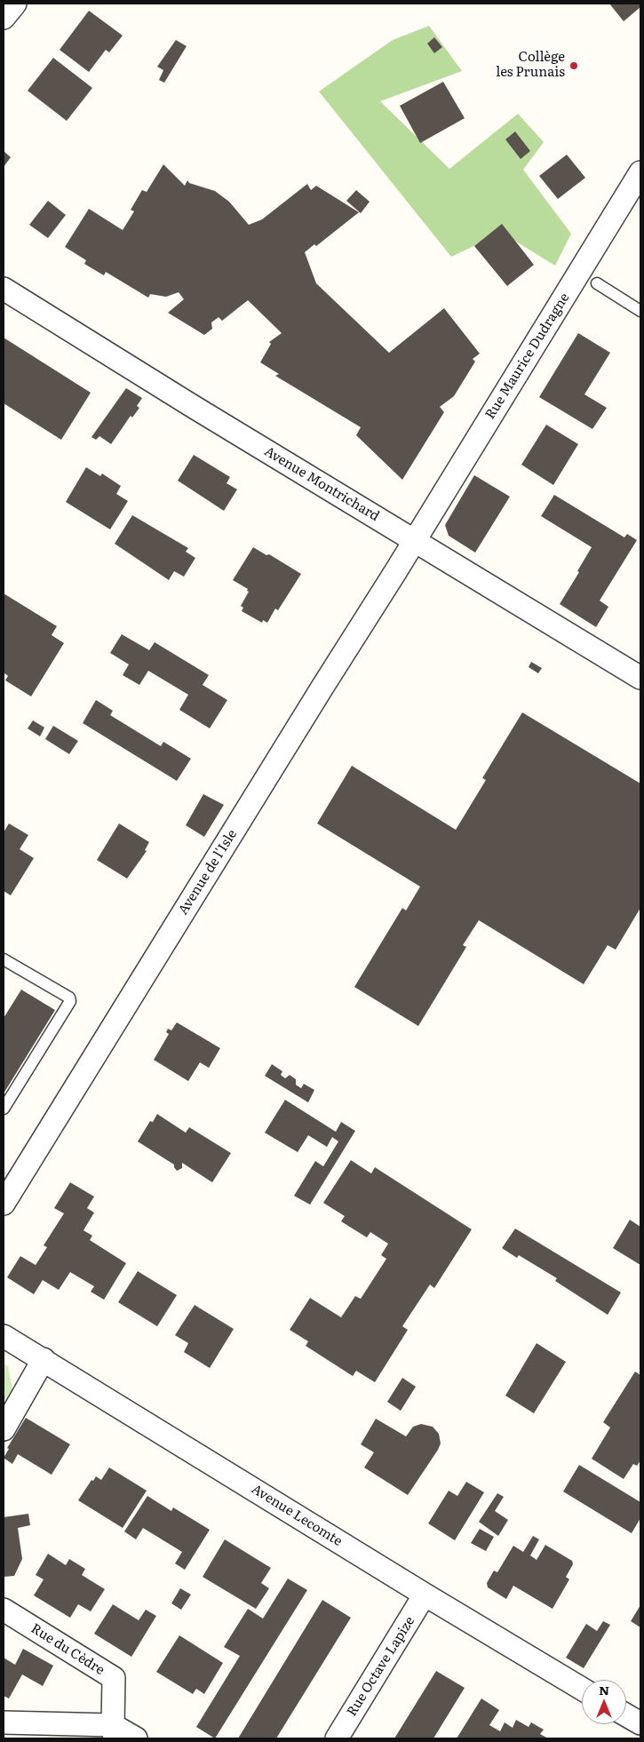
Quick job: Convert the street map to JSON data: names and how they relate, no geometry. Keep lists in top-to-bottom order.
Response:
{
  "streets": {
    "street": [
      "Rue Maurice Dudragne",
      "Avenue Montrichard",
      "Avenue de l'Isle",
      "Avenue Lecomte",
      "Rue du Cèdre",
      "Rue Octave Lapize"
    ]
  },
  "crossings": [
    ["Rue Maurice Dudragne", "Avenue Montrichard"],
    ["Rue Maurice Dudragne", "Avenue de l'Isle"],
    ["Avenue Montrichard", "Avenue de l'Isle"],
    ["Avenue Lecomte", "Rue Octave Lapize"]
  ],
  "places": ["Collège les Prunais"],
  "north": "top"
}
